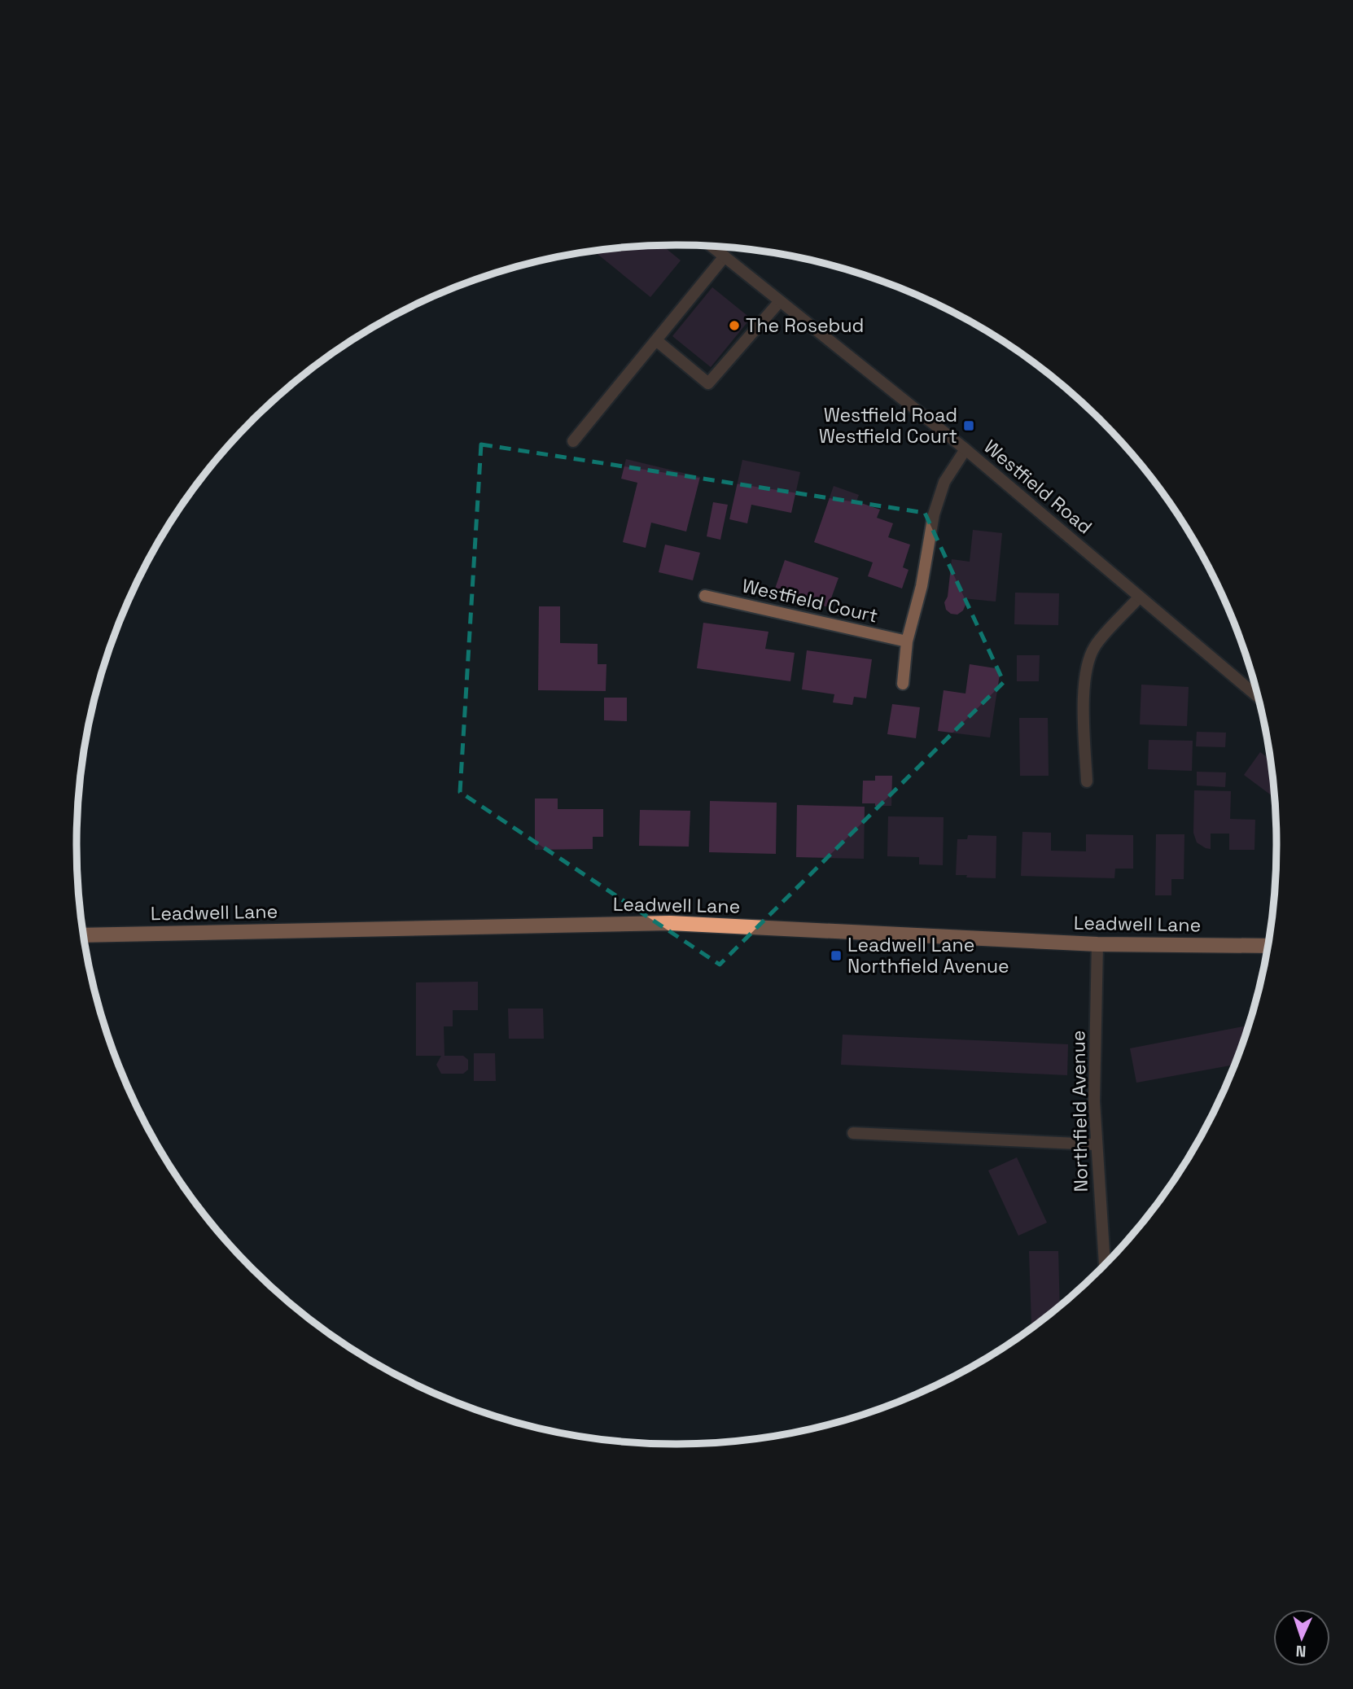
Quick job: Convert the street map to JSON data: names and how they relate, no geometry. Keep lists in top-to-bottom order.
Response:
{
  "streets": {
    "main road": ["Leadwell Lane"],
    "street": ["Westfield Road", "Westfield Court", "Northfield Avenue"]
  },
  "crossings": [
    ["Leadwell Lane", "Northfield Avenue"]
  ],
  "places": {
    "other": ["The Rosebud"],
    "transit": ["Westfield Road Westfield Court", "Leadwell Lane Northfield Avenue"]
  },
  "north": "bottom"
}
